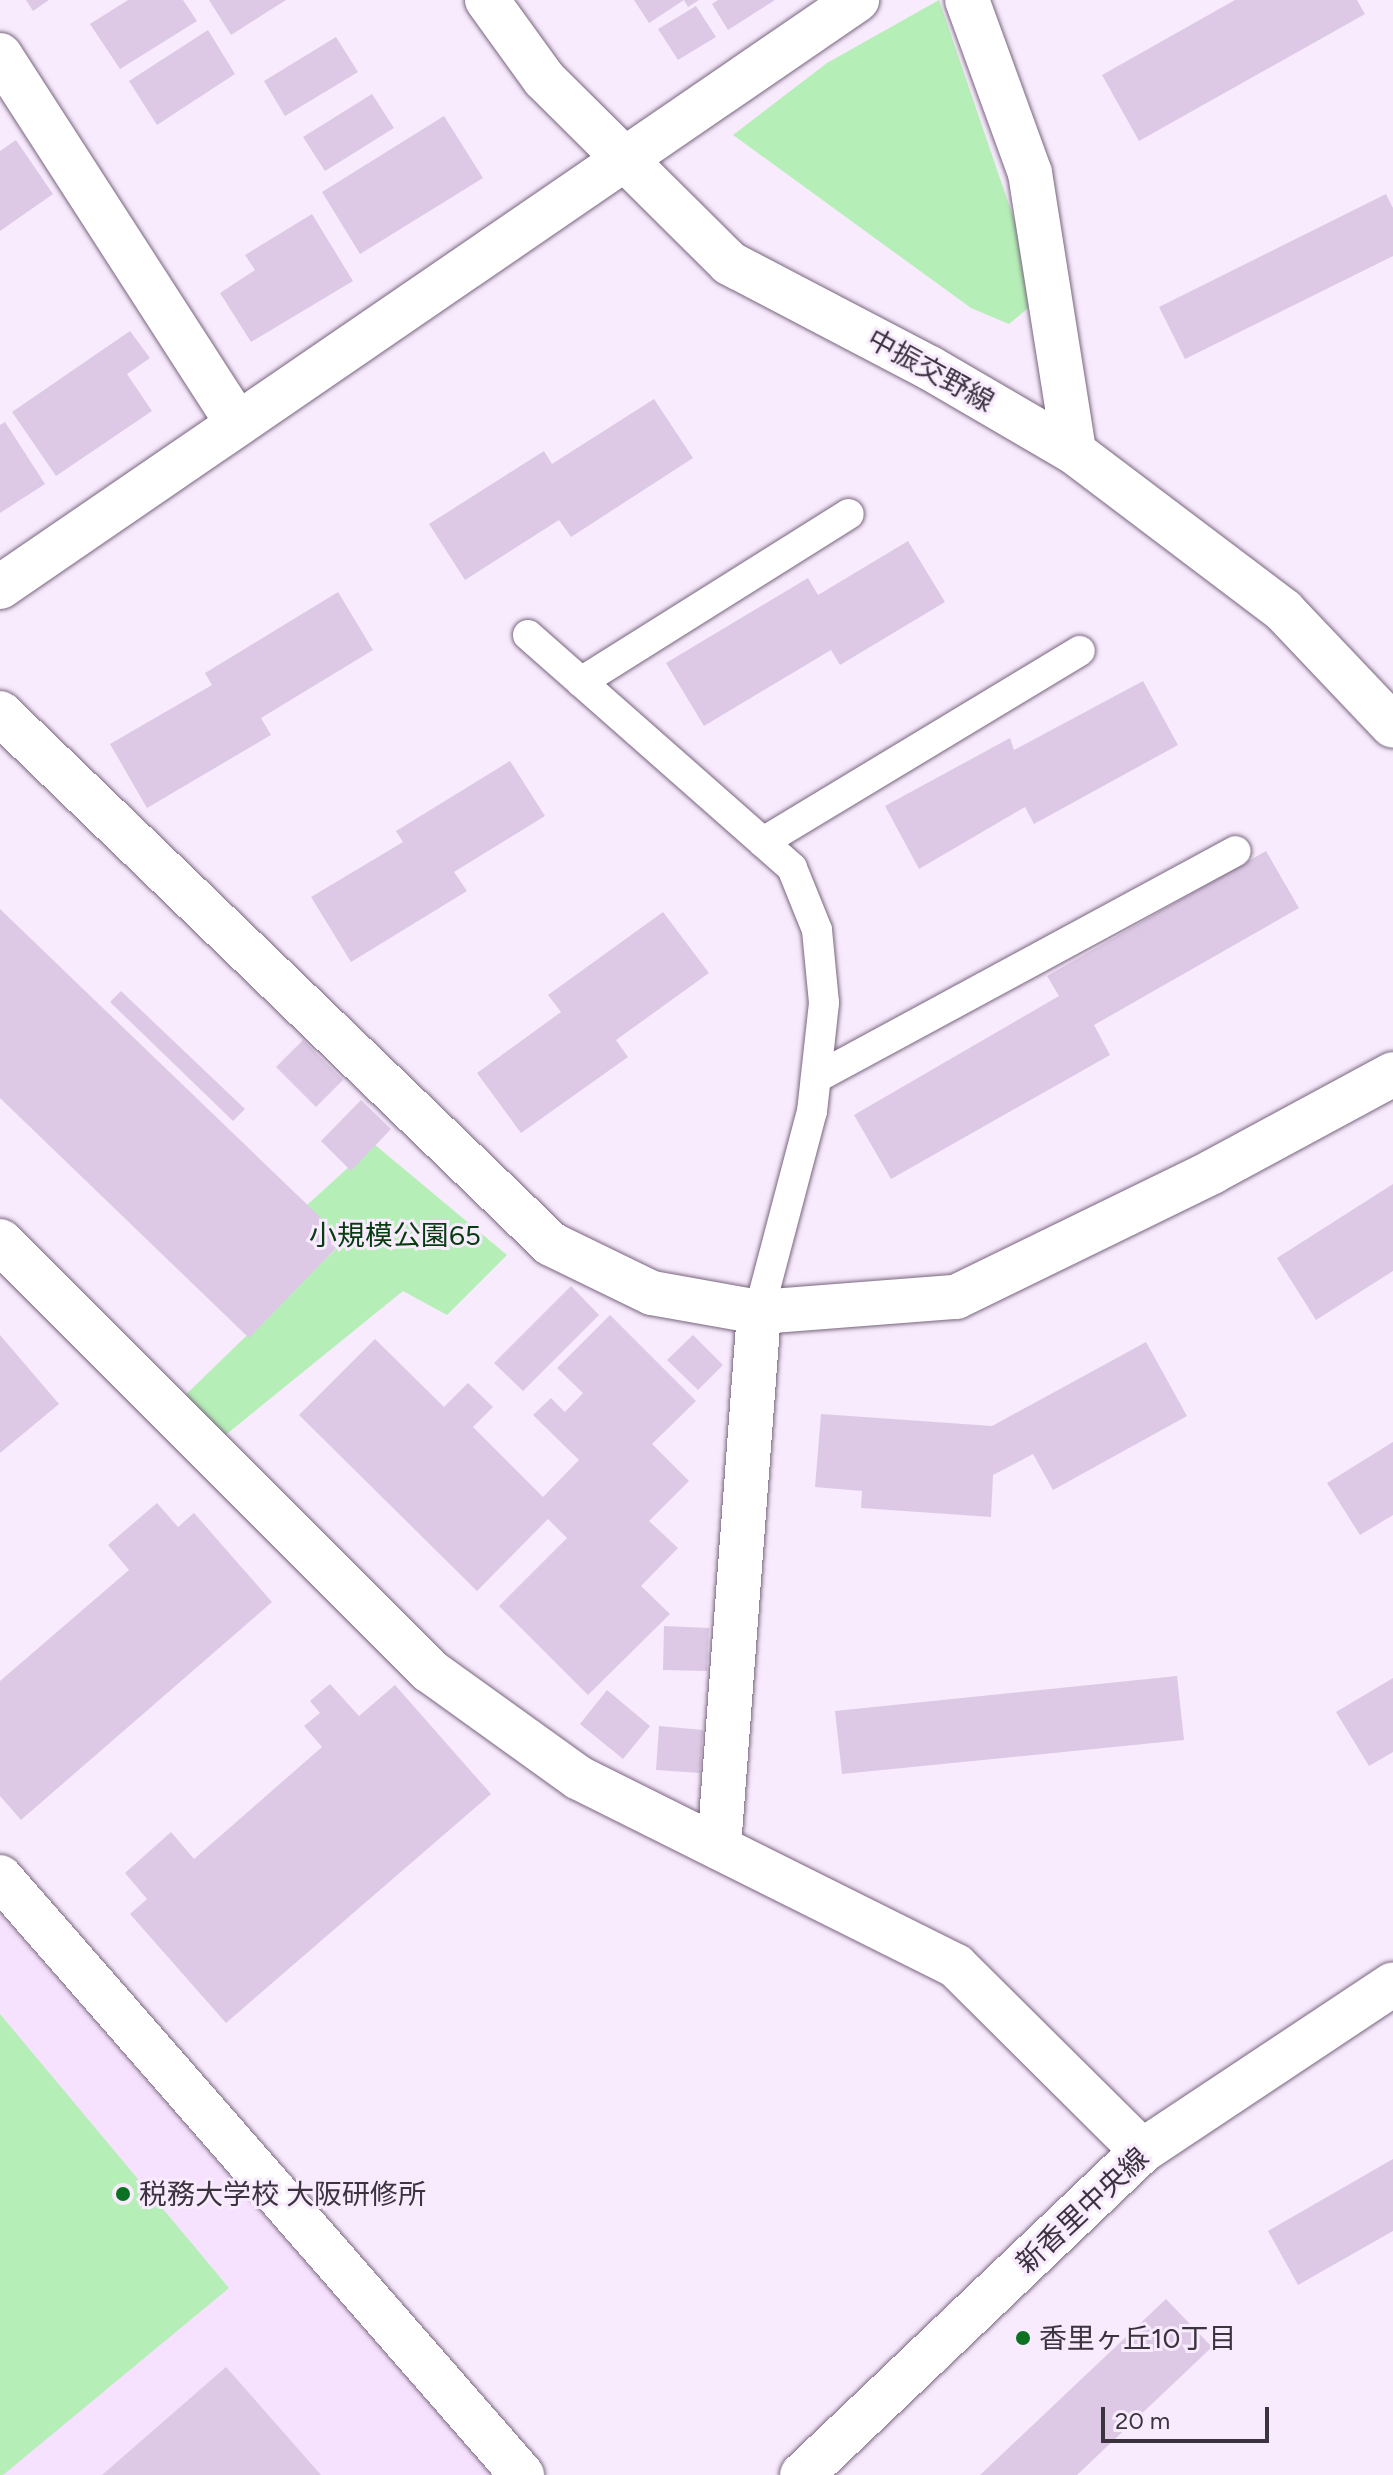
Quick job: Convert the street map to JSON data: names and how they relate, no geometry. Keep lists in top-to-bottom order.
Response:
{
  "streets": {
    "street": ["中振交野線", "新香里中央線"]
  },
  "parks": ["小規模公園65"],
  "places": ["税務大学校 大阪研修所", "香里ヶ丘10丁目"],
  "scale_bar": "20 m"
}
